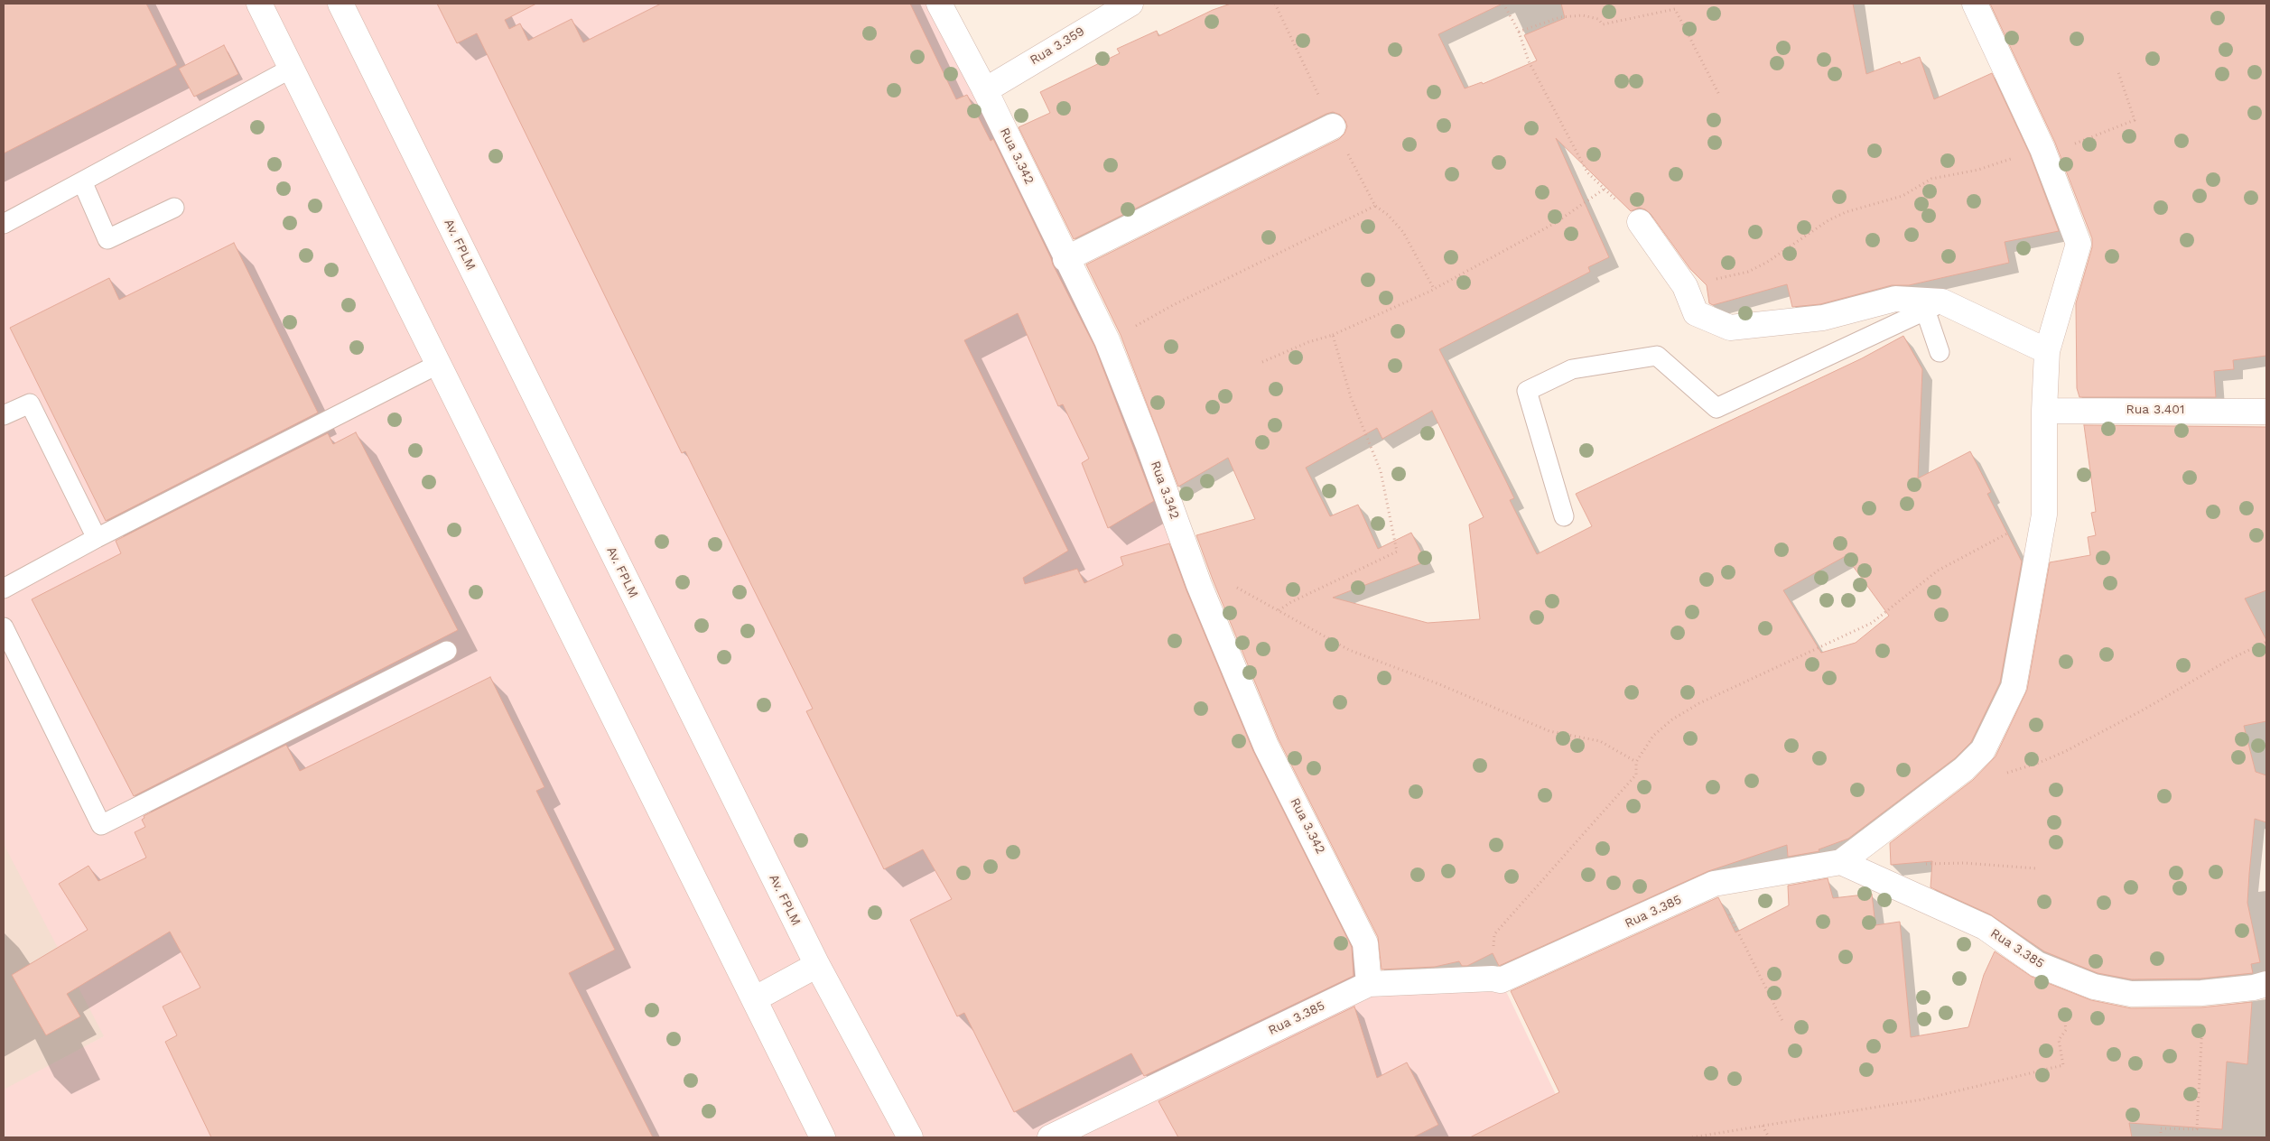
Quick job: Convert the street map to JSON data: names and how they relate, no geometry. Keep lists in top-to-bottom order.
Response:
{
  "streets": {
    "street": [
      "Rua 3.359",
      "Rua 3.342",
      "Av. FPLM",
      "Rua 3.401",
      "Rua 3.385"
    ]
  },
  "crossings": [
    ["Rua 3.359", "Rua 3.342"],
    ["Rua 3.342", "Rua 3.385"]
  ]
}
